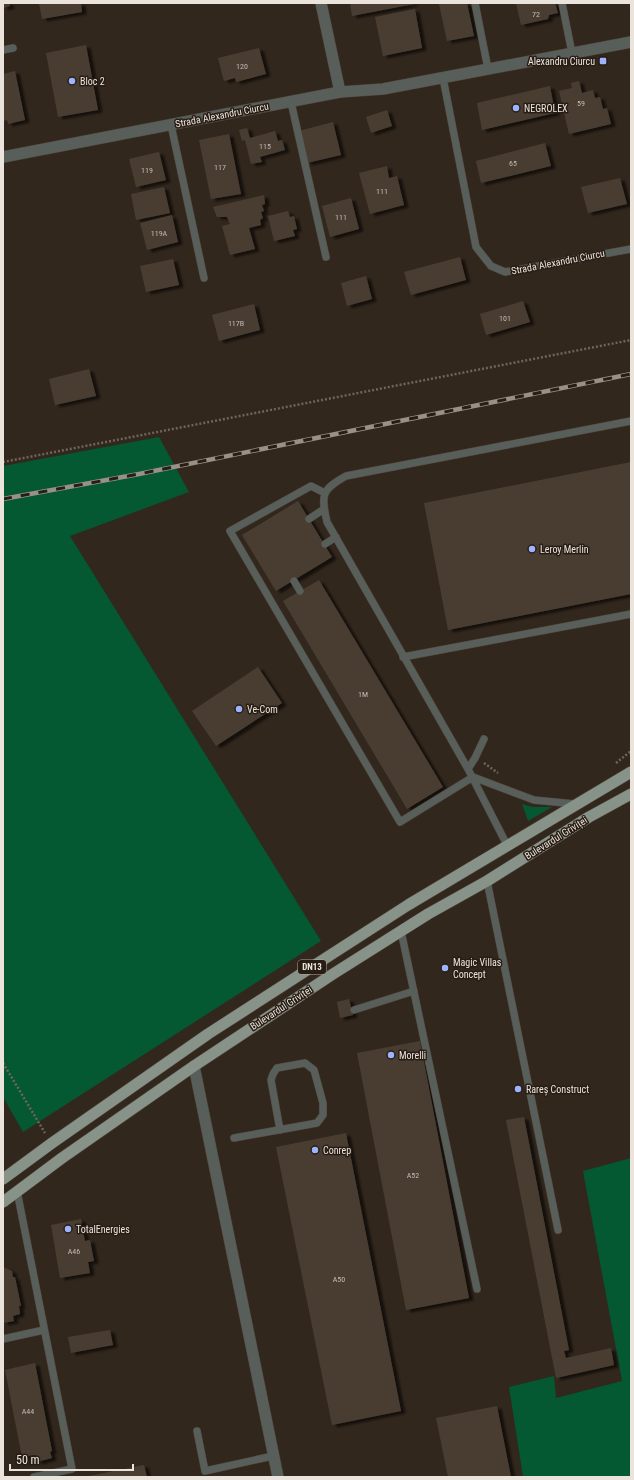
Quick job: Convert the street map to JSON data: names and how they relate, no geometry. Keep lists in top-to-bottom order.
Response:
{
  "streets": {
    "main road": ["Bulevardul Griviței", "DN13"],
    "street": ["Strada Alexandru Ciurcu"]
  },
  "places": {
    "transit": ["Alexandru Ciurcu"],
    "other": [
      "Bloc 2",
      "NEGROLEX",
      "Leroy Merlin",
      "Ve-Com",
      "Magic Villas Concept",
      "Morelli",
      "Rareș Construct",
      "Conrep",
      "TotalEnergies"
    ]
  },
  "house_numbers": [
    "72",
    "120",
    "59",
    "115",
    "65",
    "117",
    "119",
    "111",
    "111",
    "119A",
    "101",
    "117B",
    "1M",
    "A52",
    "A46",
    "A50",
    "A44"
  ],
  "scale_bar": "50 m"
}
